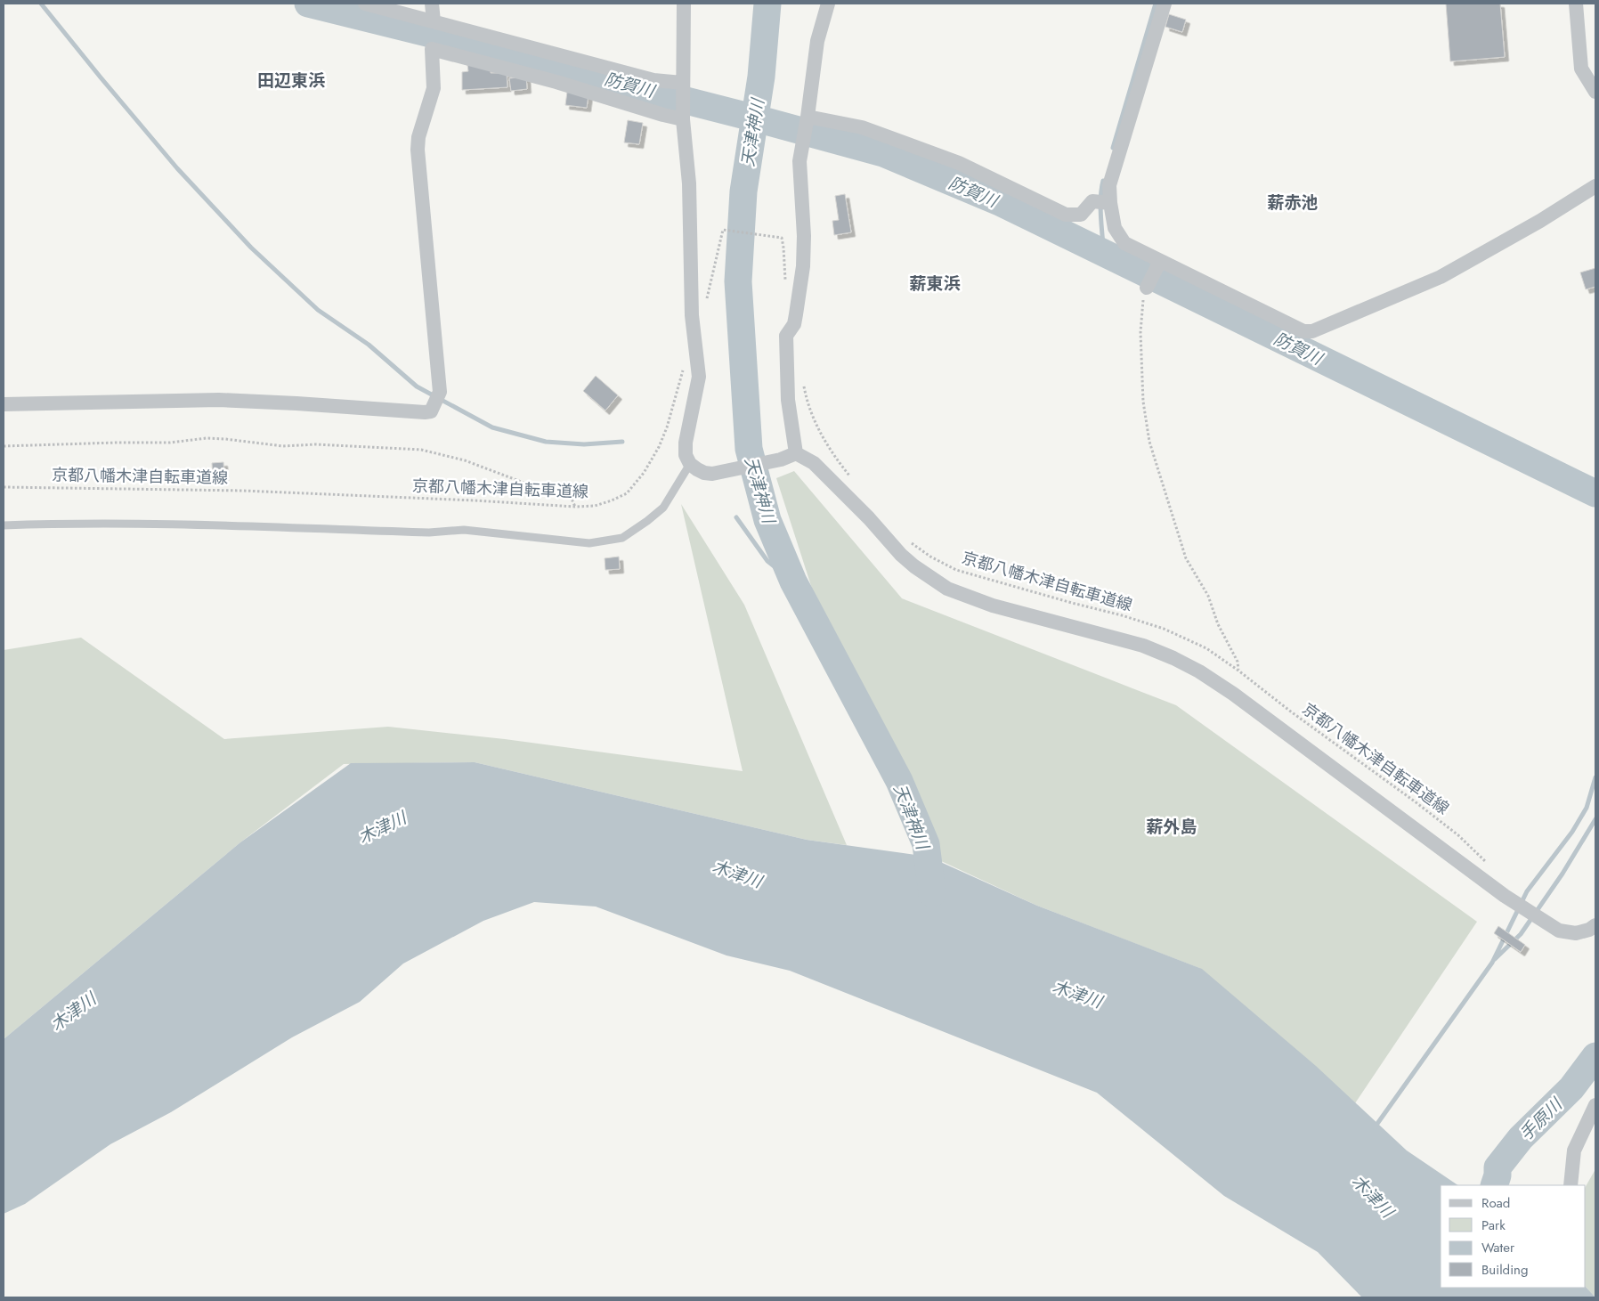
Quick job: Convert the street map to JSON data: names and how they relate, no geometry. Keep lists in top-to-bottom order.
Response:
{
  "streets": {
    "path": ["京都八幡木津自転車道線"]
  },
  "districts": [
    "田辺東浜",
    "薪赤池",
    "薪東浜",
    "薪外島"
  ],
  "water": [
    "防賀川",
    "天津神川",
    "木津川",
    "手原川"
  ],
  "legend": [
    "Road",
    "Park",
    "Water",
    "Building"
  ]
}
